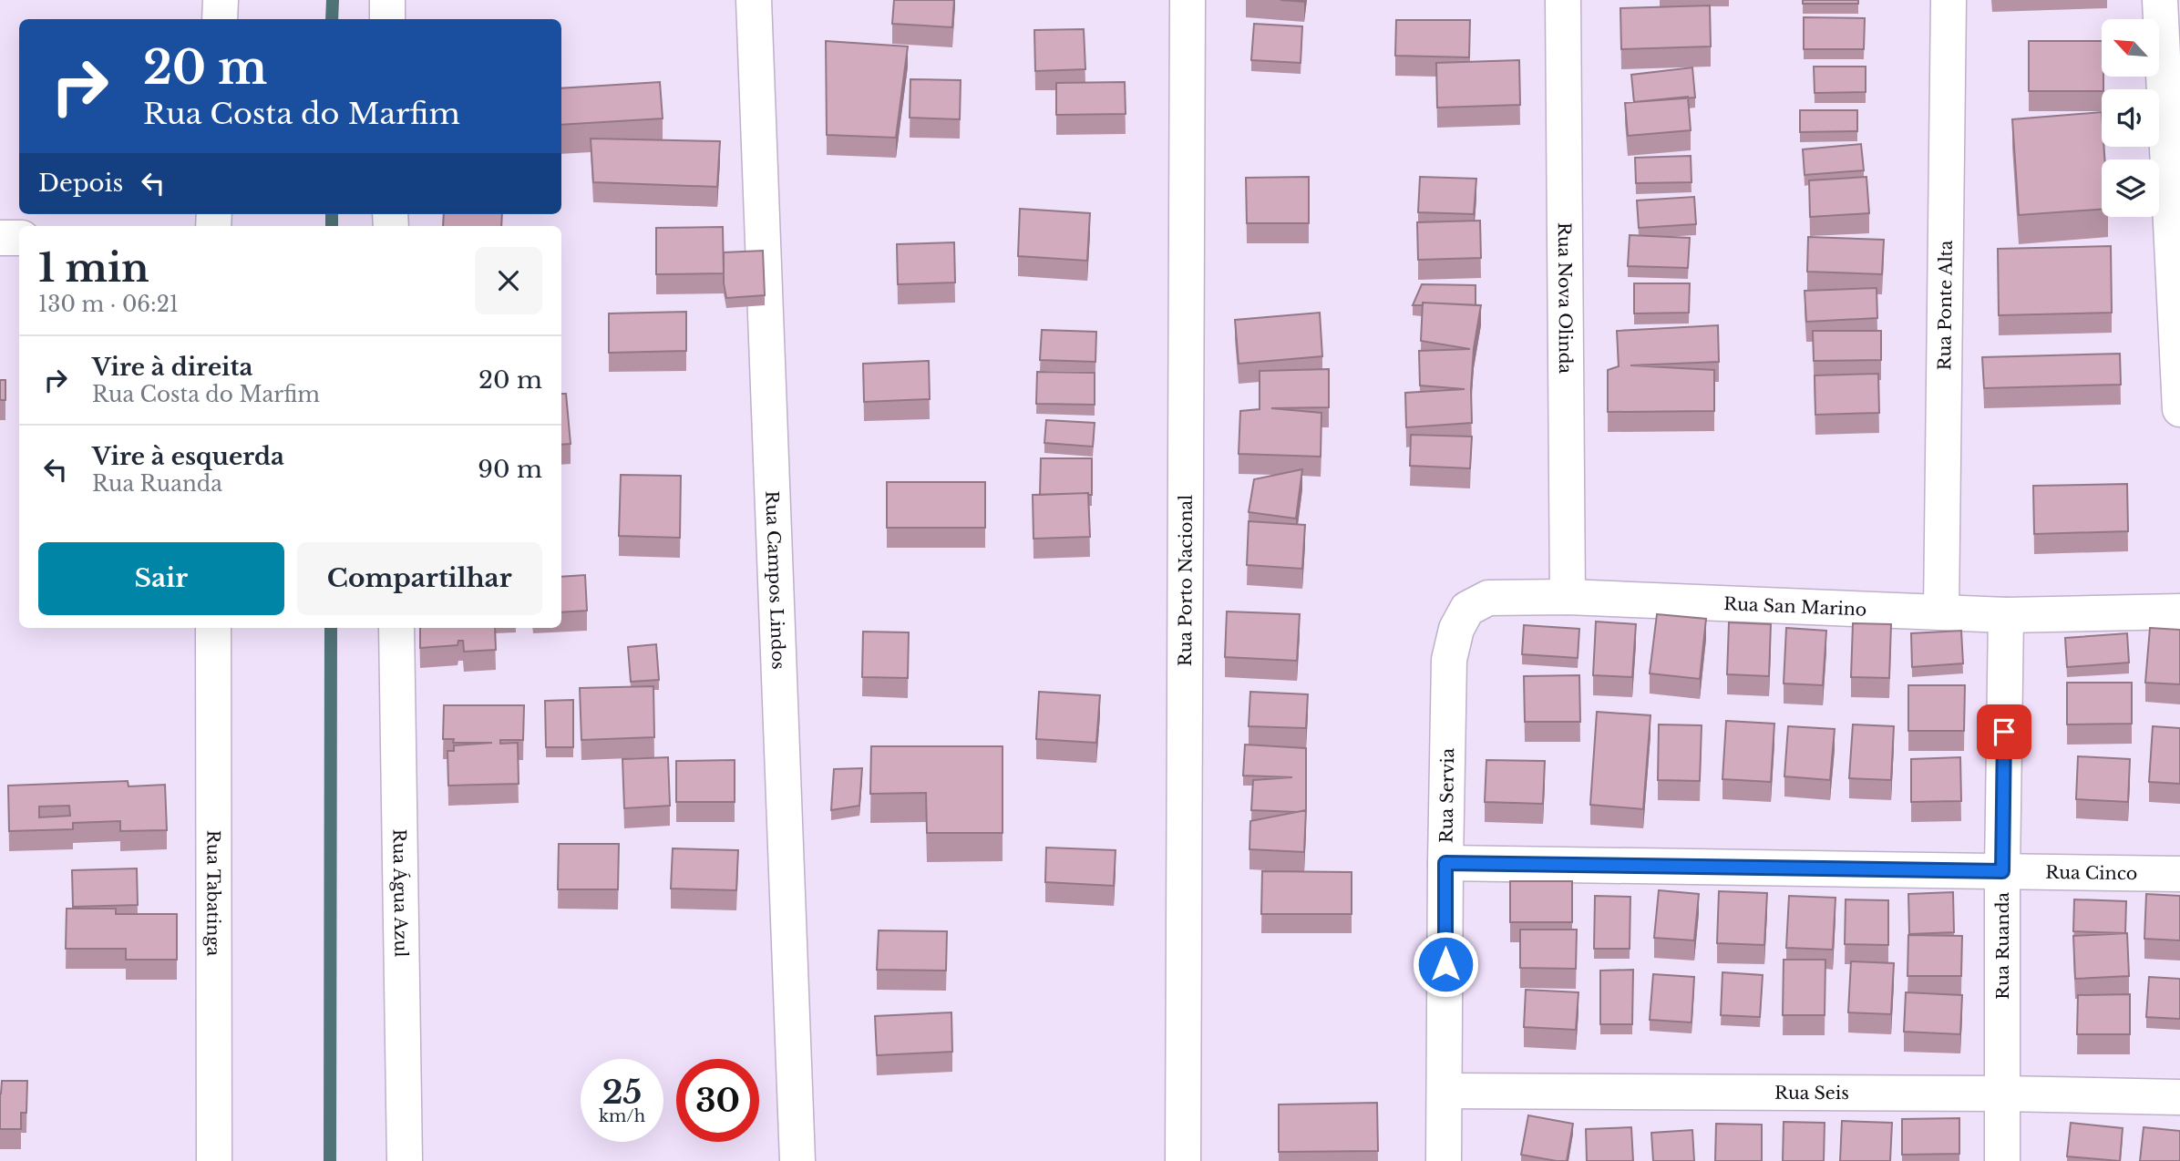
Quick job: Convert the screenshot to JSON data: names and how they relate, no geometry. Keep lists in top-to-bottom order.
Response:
{
  "streets": {
    "street": [
      "Rua Nova Olinda",
      "Rua Ponte Alta",
      "Rua Campos Lindos",
      "Rua Porto Nacional",
      "Rua San Marino",
      "Rua Servia",
      "Rua Cinco",
      "Rua Tabatinga",
      "Rua Água Azul",
      "Rua Ruanda",
      "Rua Seis"
    ]
  },
  "crossings": [
    ["Rua Nova Olinda", "Rua San Marino"],
    ["Rua Ponte Alta", "Rua San Marino"],
    ["Rua San Marino", "Rua Servia"],
    ["Rua San Marino", "Rua Ruanda"],
    ["Rua Servia", "Rua Cinco"],
    ["Rua Servia", "Rua Seis"],
    ["Rua Cinco", "Rua Ruanda"],
    ["Rua Ruanda", "Rua Seis"]
  ],
  "north": "top left",
  "page": {
    "turn": ["20 m", "Rua Costa do Marfim"],
    "then": "Depois",
    "heading": ["1 min", "130 m · 06:21"],
    "list": [
      {
        "name": "Vire à direita",
        "note": "Rua Costa do Marfim",
        "value": "20 m"
      },
      {
        "name": "Vire à esquerda",
        "note": "Rua Ruanda",
        "value": "90 m"
      }
    ],
    "buttons": ["Sair", "Compartilhar"],
    "speed": "25 km/h",
    "limit": "30"
  }
}
